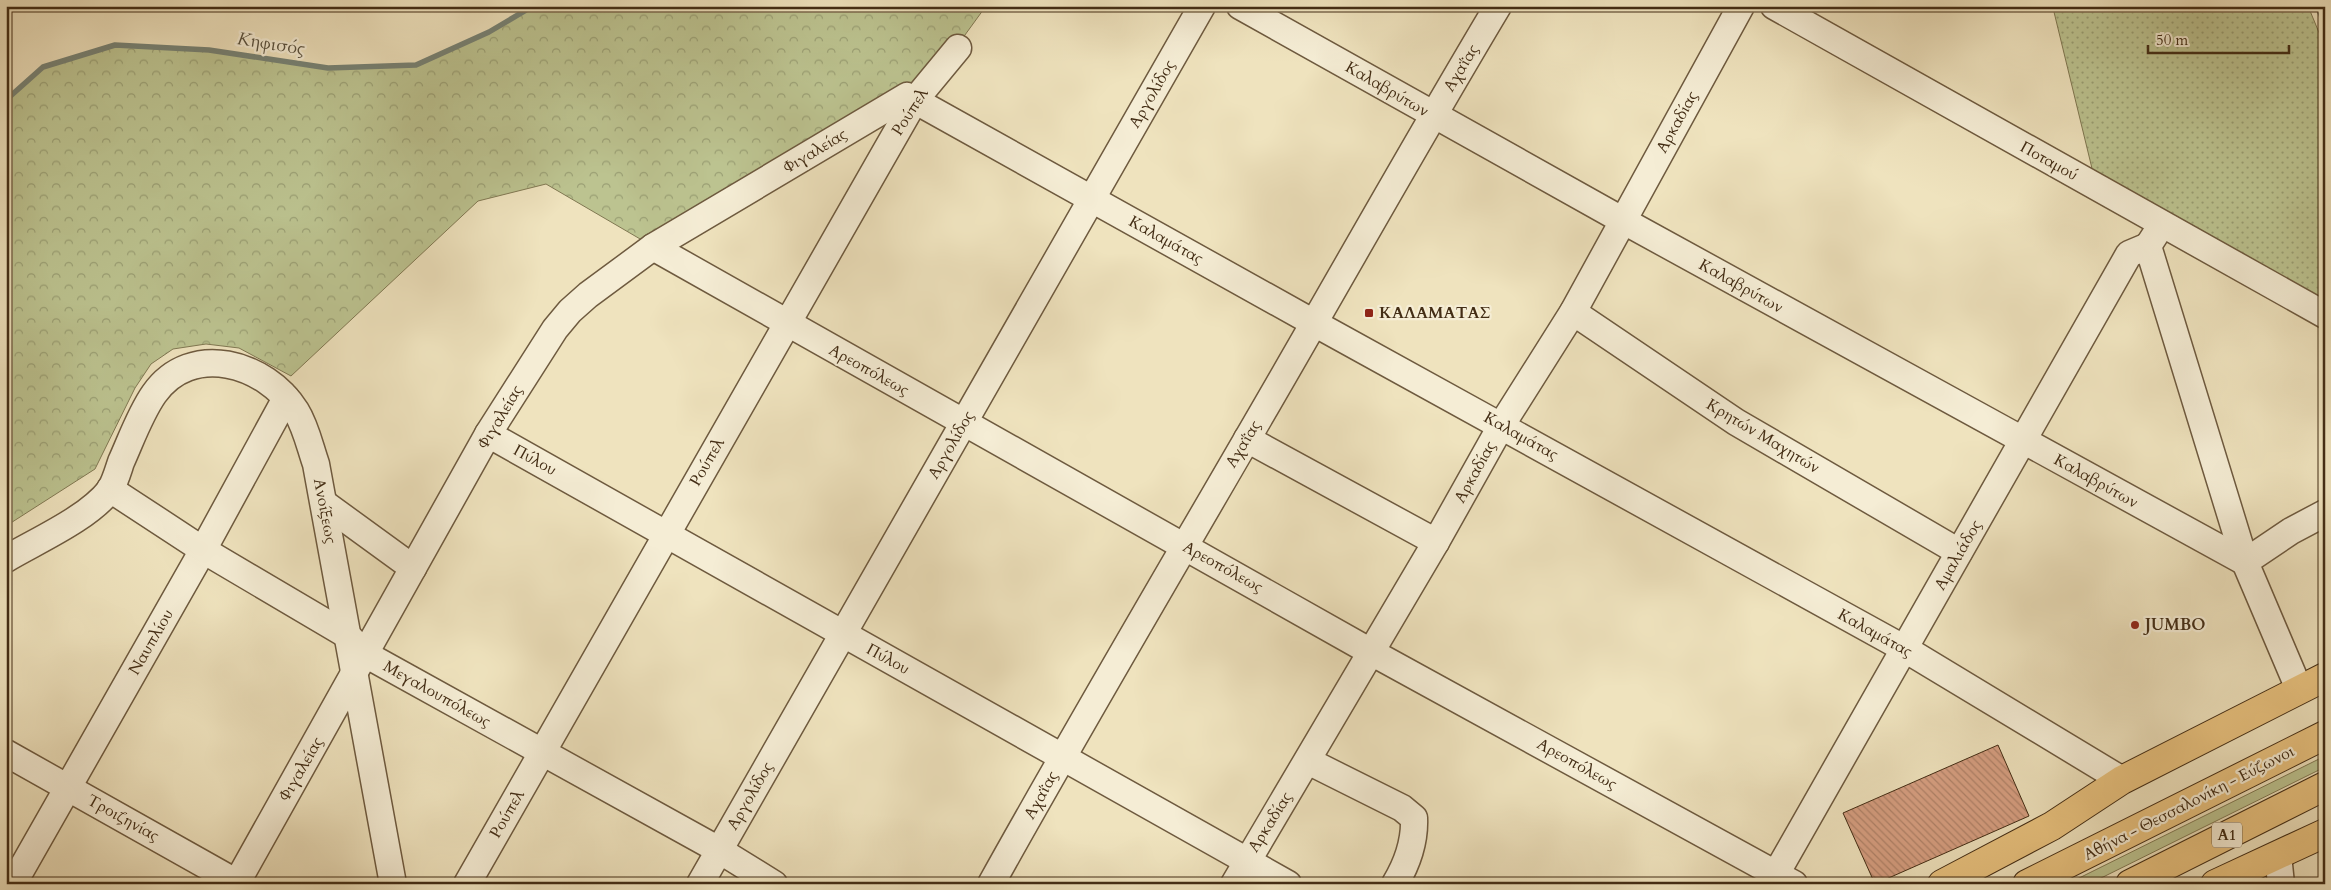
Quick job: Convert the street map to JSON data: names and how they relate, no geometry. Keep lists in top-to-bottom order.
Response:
{
  "streets": {
    "main road": ["Αθήνα - Θεσσαλονίκη - Εύζωνοι", "Α1"],
    "street": [
      "Αχαΐας",
      "Καλαβρύτων",
      "Αργολίδος",
      "Ρούπελ",
      "Αρκαδίας",
      "Φιγαλείας",
      "Ποταμού",
      "Καλαμάτας",
      "Αρεοπόλεως",
      "Κρητών Μαχητών",
      "Πύλου",
      "Ανοίξεως",
      "Αμαλιάδος",
      "Ναυπλίου",
      "Μεγαλουπόλεως",
      "Τροιζηνίας"
    ]
  },
  "crossings": [
    ["Αχαΐας", "Καλαβρύτων"],
    ["Αχαΐας", "Καλαμάτας"],
    ["Αχαΐας", "Αρεοπόλεως"],
    ["Αχαΐας", "Πύλου"],
    ["Καλαβρύτων", "Αρκαδίας"],
    ["Καλαβρύτων", "Αμαλιάδος"],
    ["Αργολίδος", "Καλαμάτας"],
    ["Αργολίδος", "Αρεοπόλεως"],
    ["Αργολίδος", "Πύλου"],
    ["Αργολίδος", "Μεγαλουπόλεως"],
    ["Ρούπελ", "Φιγαλείας"],
    ["Ρούπελ", "Καλαμάτας"],
    ["Ρούπελ", "Αρεοπόλεως"],
    ["Ρούπελ", "Πύλου"],
    ["Ρούπελ", "Μεγαλουπόλεως"],
    ["Αρκαδίας", "Καλαμάτας"],
    ["Αρκαδίας", "Αρεοπόλεως"],
    ["Αρκαδίας", "Κρητών Μαχητών"],
    ["Αρκαδίας", "Πύλου"],
    ["Φιγαλείας", "Καλαμάτας"],
    ["Φιγαλείας", "Αρεοπόλεως"],
    ["Φιγαλείας", "Πύλου"],
    ["Φιγαλείας", "Ανοίξεως"],
    ["Φιγαλείας", "Μεγαλουπόλεως"],
    ["Φιγαλείας", "Τροιζηνίας"],
    ["Καλαμάτας", "Αμαλιάδος"],
    ["Αρεοπόλεως", "Αμαλιάδος"],
    ["Κρητών Μαχητών", "Αμαλιάδος"],
    ["Ανοίξεως", "Ναυπλίου"],
    ["Ανοίξεως", "Μεγαλουπόλεως"],
    ["Ναυπλίου", "Τροιζηνίας"]
  ],
  "water": ["Κηφισός"],
  "places": {
    "transit": ["ΚΑΛΑΜΑΤΑΣ"],
    "other": ["JUMBO"]
  },
  "scale_bar": "50 m"
}
